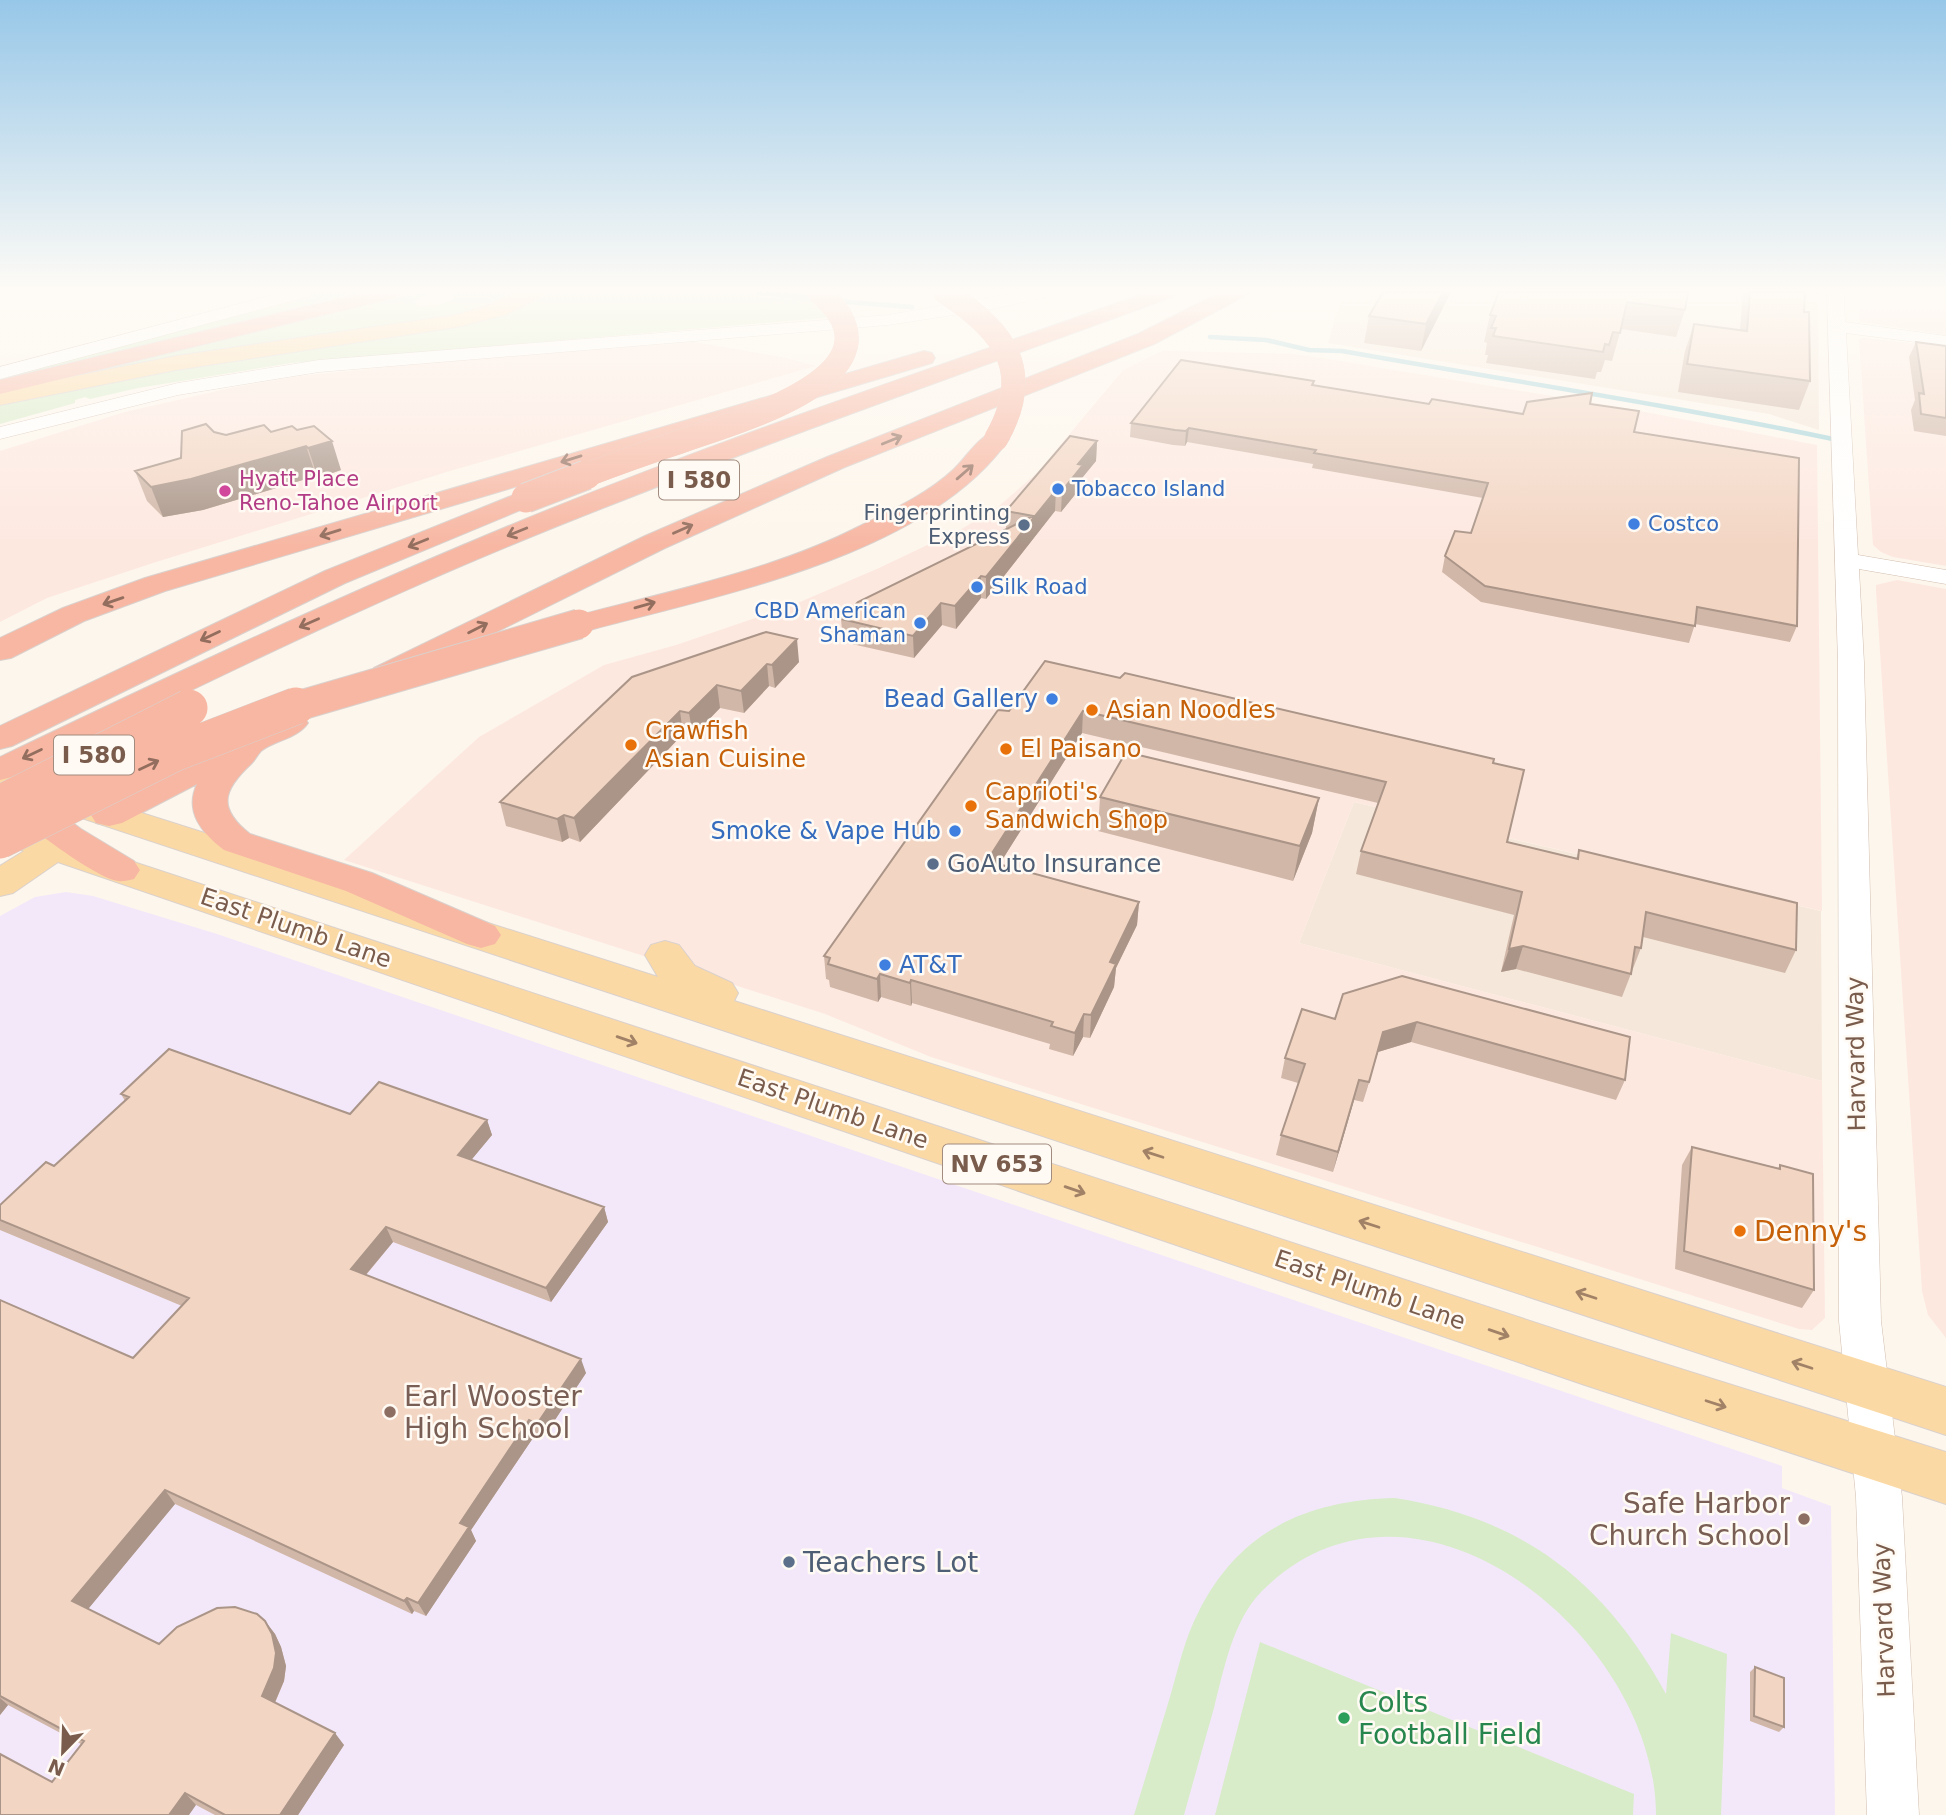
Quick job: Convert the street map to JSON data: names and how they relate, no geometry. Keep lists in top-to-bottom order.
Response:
{
  "streets": {
    "highway": ["I 580"],
    "main road": ["East Plumb Lane", "NV 653"],
    "street": ["Harvard Way"]
  },
  "crossings": [
    ["I 580", "East Plumb Lane"],
    ["East Plumb Lane", "Harvard Way"]
  ],
  "places": [
    "Tobacco Island",
    "Hyatt Place Reno-Tahoe Airport",
    "Costco",
    "Fingerprinting Express",
    "Silk Road",
    "CBD American Shaman",
    "Bead Gallery",
    "Asian Noodles",
    "Crawfish Asian Cuisine",
    "El Paisano",
    "Caprioti's Sandwich Shop",
    "Smoke & Vape Hub",
    "GoAuto Insurance",
    "AT&T",
    "Denny's",
    "Earl Wooster High School",
    "Safe Harbor Church School",
    "Teachers Lot",
    "Colts Football Field"
  ],
  "north": "bottom left"
}
